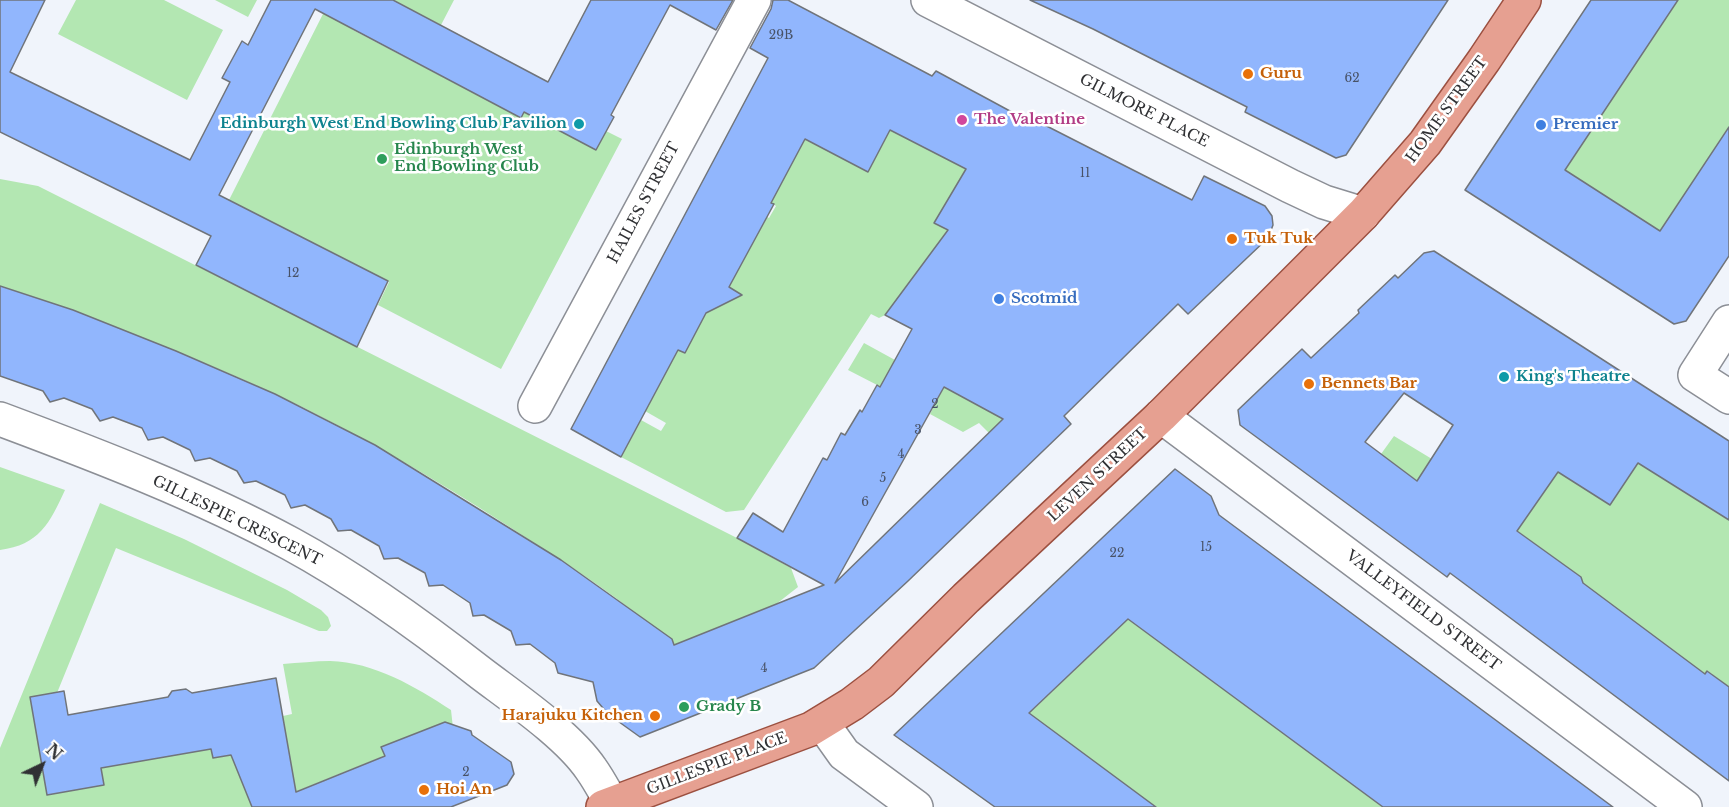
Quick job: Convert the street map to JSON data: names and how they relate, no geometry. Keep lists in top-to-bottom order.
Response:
{
  "streets": {
    "main road": ["HOME STREET", "LEVEN STREET", "GILLESPIE PLACE"],
    "street": [
      "GILMORE PLACE",
      "HAILES STREET",
      "GILLESPIE CRESCENT",
      "VALLEYFIELD STREET"
    ]
  },
  "crossings": [
    ["HOME STREET", "GILMORE PLACE"],
    ["HOME STREET", "LEVEN STREET"],
    ["GILMORE PLACE", "LEVEN STREET"],
    ["LEVEN STREET", "VALLEYFIELD STREET"],
    ["LEVEN STREET", "GILLESPIE PLACE"],
    ["GILLESPIE CRESCENT", "GILLESPIE PLACE"]
  ],
  "places": [
    "Guru",
    "The Valentine",
    "Edinburgh West End Bowling Club Pavilion",
    "Premier",
    "Edinburgh West End Bowling Club",
    "Tuk Tuk",
    "Scotmid",
    "King's Theatre",
    "Bennets Bar",
    "Grady B",
    "Harajuku Kitchen",
    "Hoi An"
  ],
  "house_numbers": [
    "29B",
    "62",
    "11",
    "12",
    "2",
    "3",
    "4",
    "5",
    "6",
    "15",
    "22",
    "4",
    "2"
  ],
  "north": "top right"
}
